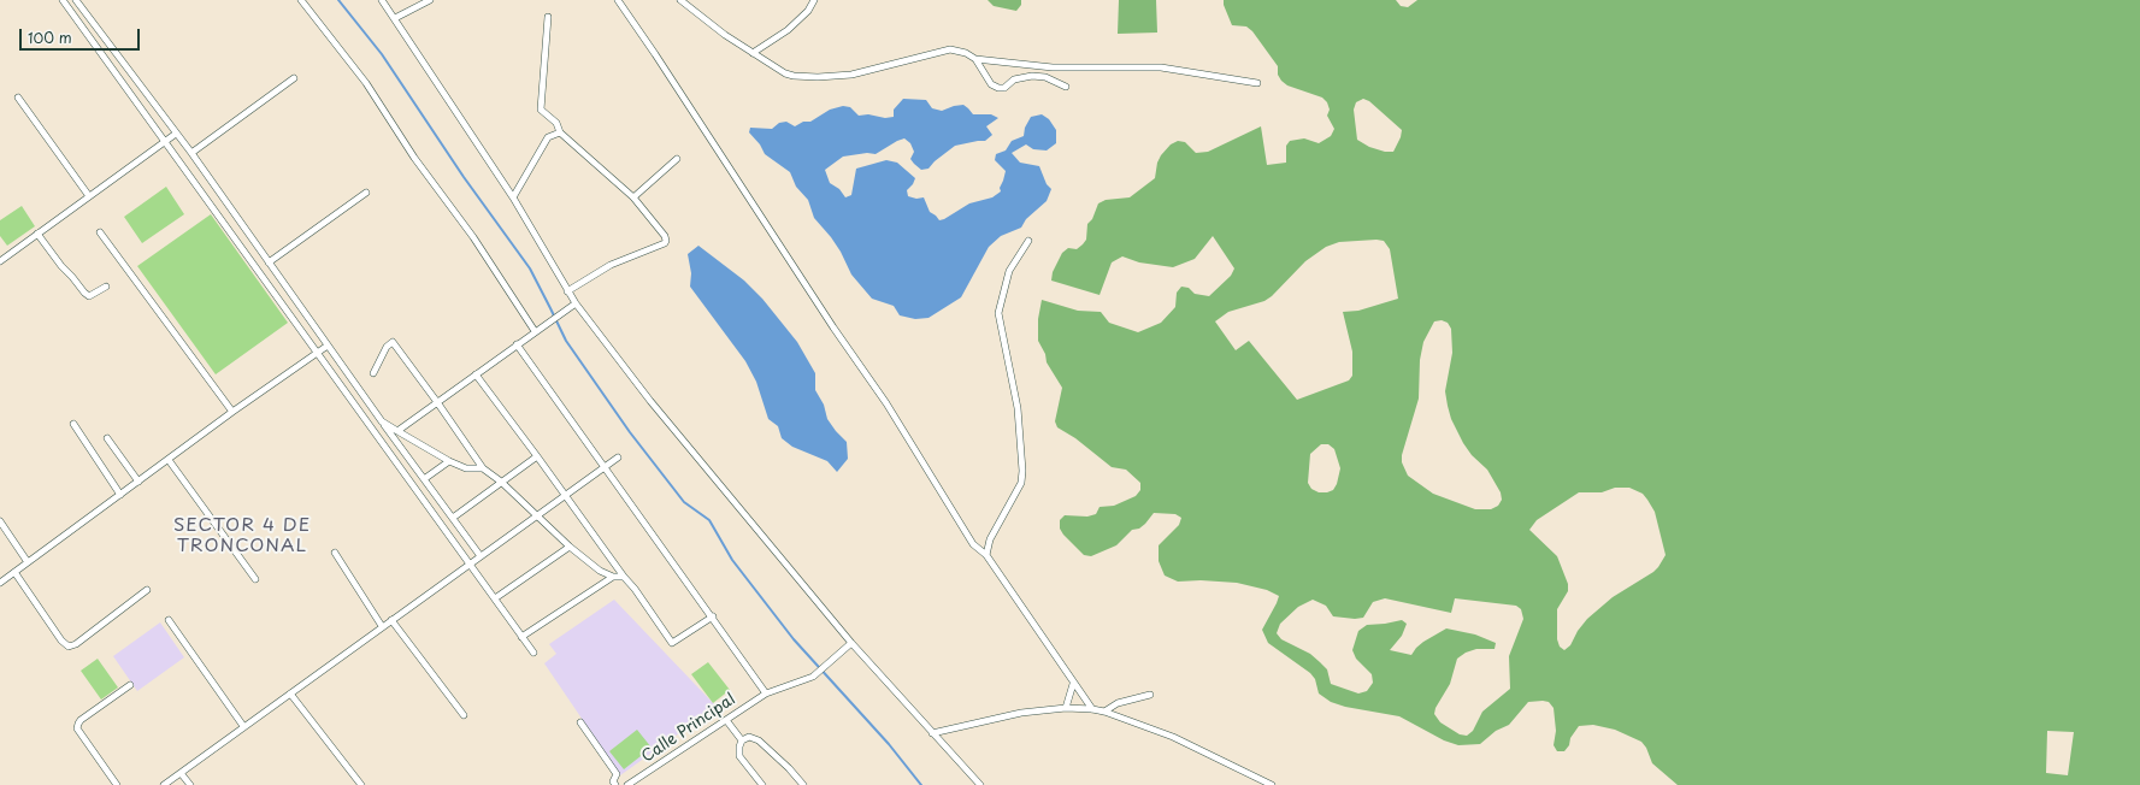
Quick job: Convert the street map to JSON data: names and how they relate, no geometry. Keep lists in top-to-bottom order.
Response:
{
  "streets": {
    "street": ["Calle Principal"]
  },
  "districts": ["SECTOR 4 DE TRONCONAL"],
  "scale_bar": "100 m"
}
